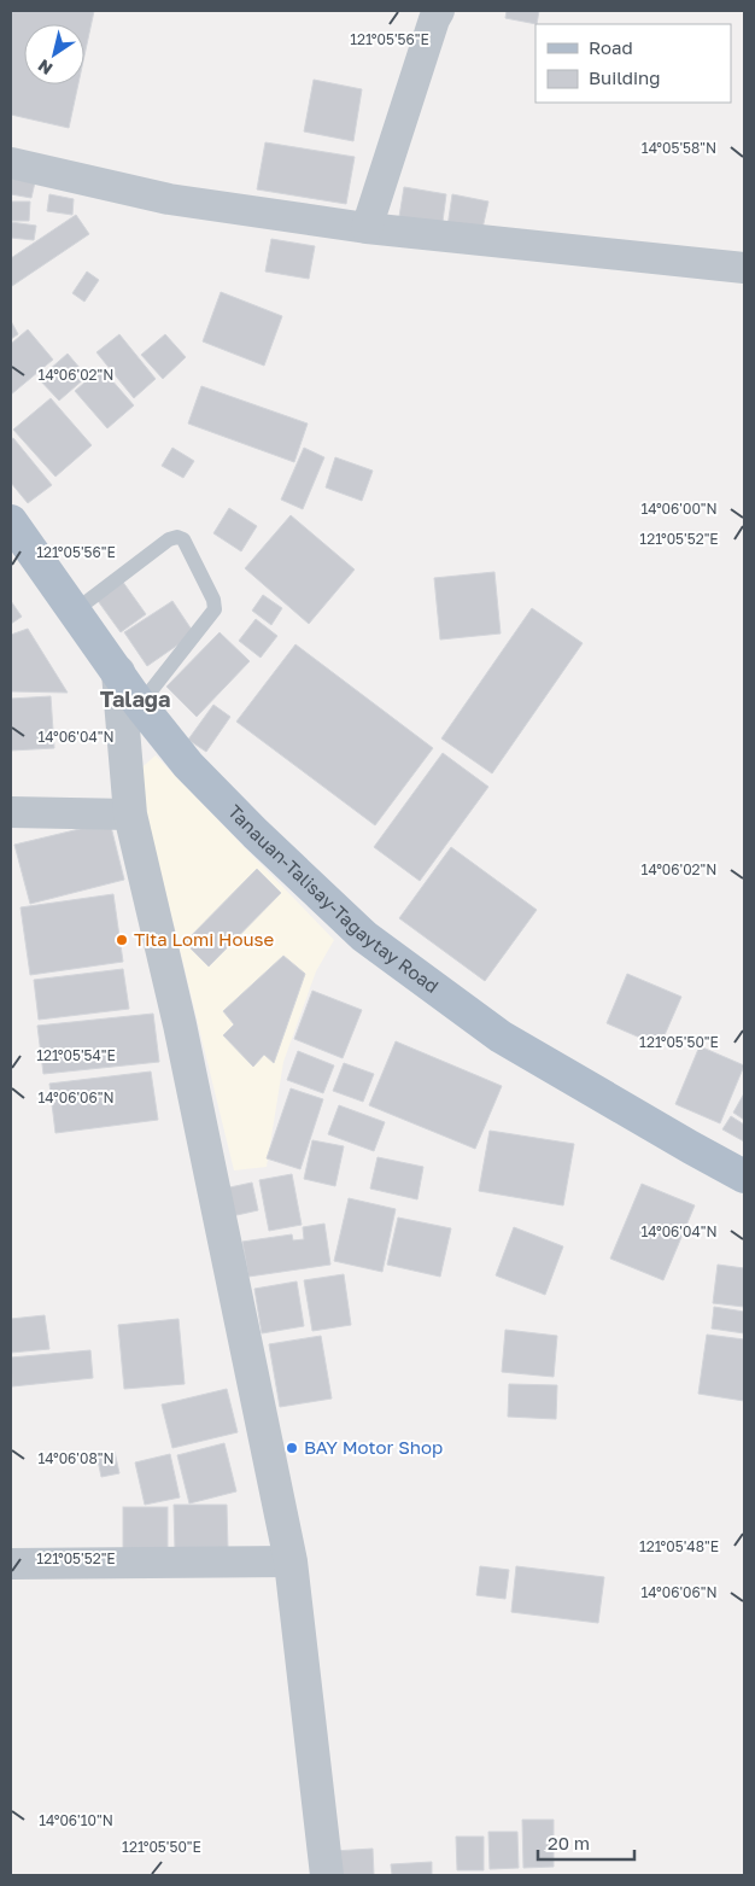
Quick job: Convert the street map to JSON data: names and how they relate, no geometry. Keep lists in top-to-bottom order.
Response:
{
  "streets": {
    "main road": ["Tanauan-Talisay-Tagaytay Road"]
  },
  "districts": ["Talaga"],
  "places": ["Tita Lomi House", "BAY Motor Shop"],
  "legend": ["Road", "Building"],
  "scale_bar": "20 m",
  "north": "bottom left",
  "coordinates": [
    "121°05'56\"E",
    "14°05'58\"N",
    "14°06'02\"N",
    "14°06'00\"N",
    "121°05'52\"E",
    "14°06'04\"N",
    "121°05'50\"E",
    "121°05'54\"E",
    "14°06'06\"N",
    "14°06'08\"N",
    "121°05'48\"E",
    "14°06'10\"N"
  ]
}
